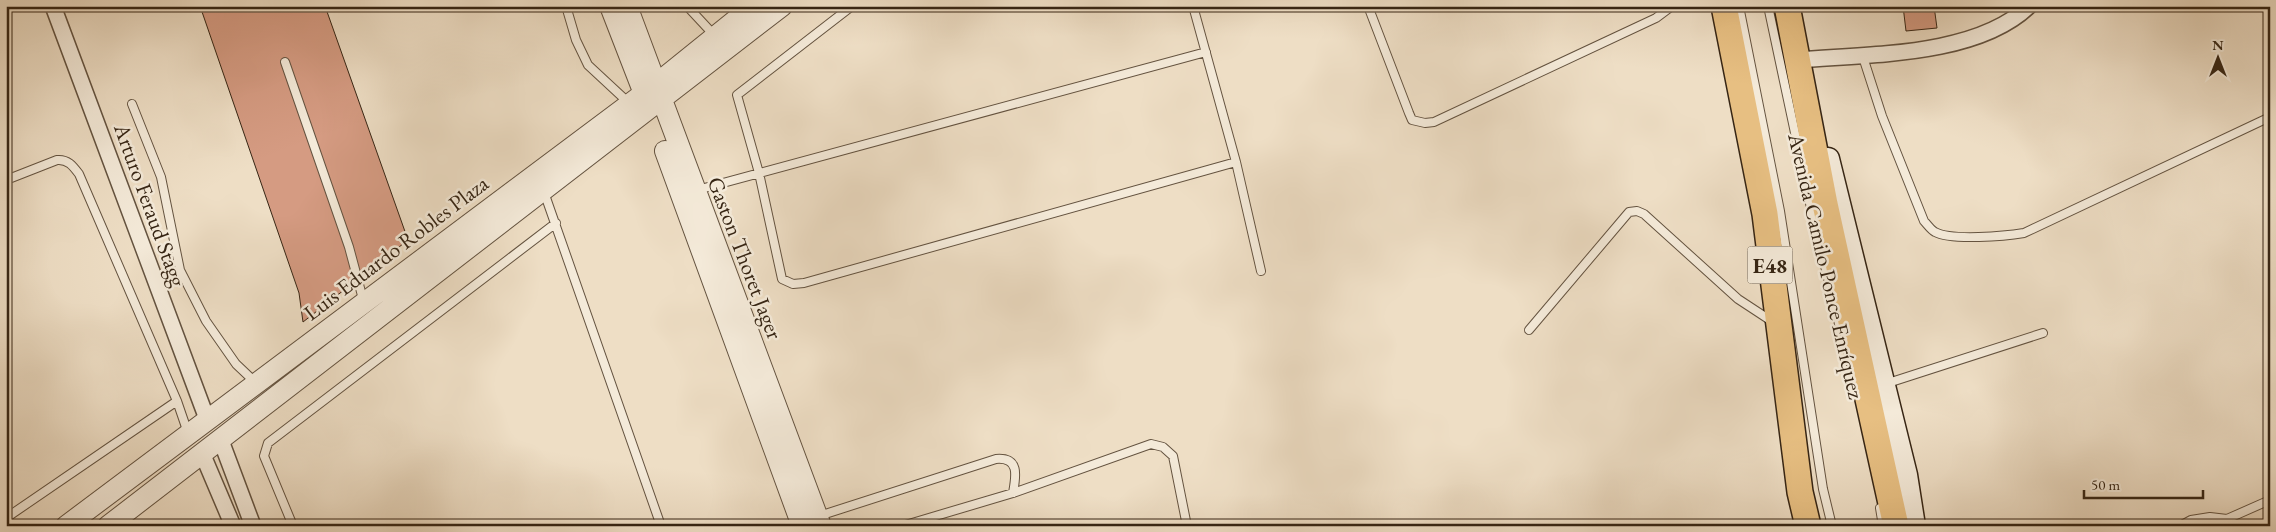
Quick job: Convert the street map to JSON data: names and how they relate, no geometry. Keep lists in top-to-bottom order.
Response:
{
  "streets": {
    "main road": ["E48", "Avenida Camilo Ponce Enríquez"],
    "street": ["Arturo Feraud Stagg", "Luis Eduardo Robles Plaza", "Gaston Thoret Jager"]
  },
  "crossings": [
    ["Arturo Feraud Stagg", "Luis Eduardo Robles Plaza"],
    ["Luis Eduardo Robles Plaza", "Gaston Thoret Jager"]
  ],
  "scale_bar": "50 m",
  "north": "top"
}
